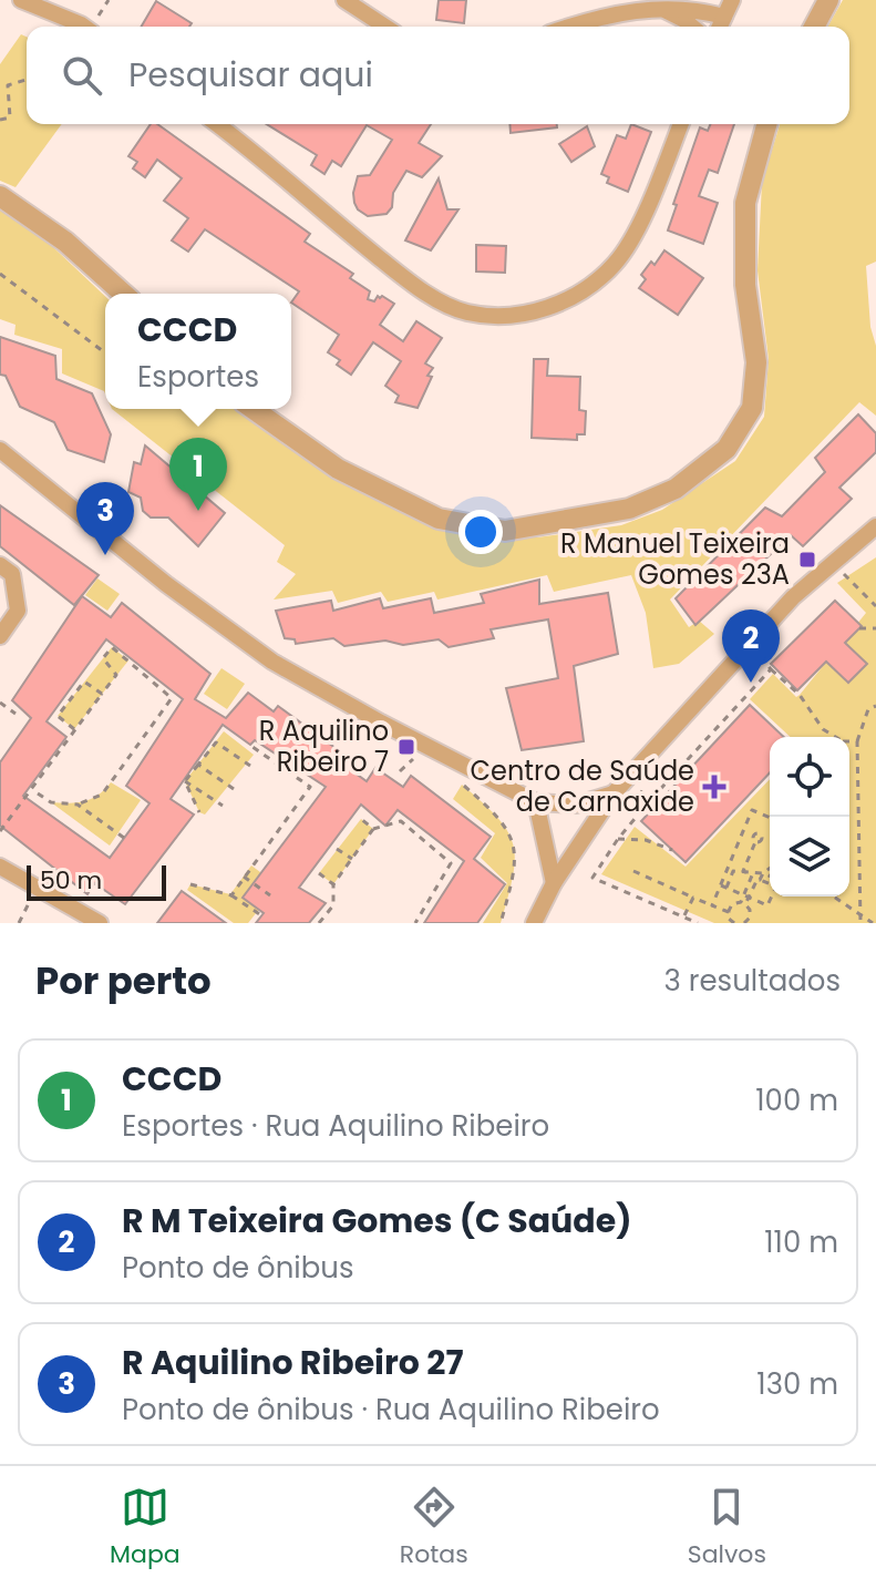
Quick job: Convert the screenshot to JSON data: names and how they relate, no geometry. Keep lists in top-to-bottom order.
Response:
{
  "places": {
    "transit": ["R Manuel Teixeira Gomes 23A", "R Aquilino Ribeiro 7"],
    "health": ["Centro de Saúde de Carnaxide"]
  },
  "scale_bar": "50 m",
  "page": {
    "search": "Pesquisar aqui",
    "popup": ["CCCD", "Esportes"],
    "pins": ["1", "3", "2"],
    "scale": "50 m",
    "heading": ["Por perto", "3 resultados"],
    "list": [
      {
        "mark": "1",
        "name": "CCCD",
        "note": "Esportes · Rua Aquilino Ribeiro",
        "value": "100 m"
      },
      {
        "mark": "2",
        "name": "R M Teixeira Gomes (C Saúde)",
        "note": "Ponto de ônibus",
        "value": "110 m"
      },
      {
        "mark": "3",
        "name": "R Aquilino Ribeiro 27",
        "note": "Ponto de ônibus · Rua Aquilino Ribeiro",
        "value": "130 m"
      }
    ],
    "nav": ["Mapa", "Rotas", "Salvos"]
  }
}
